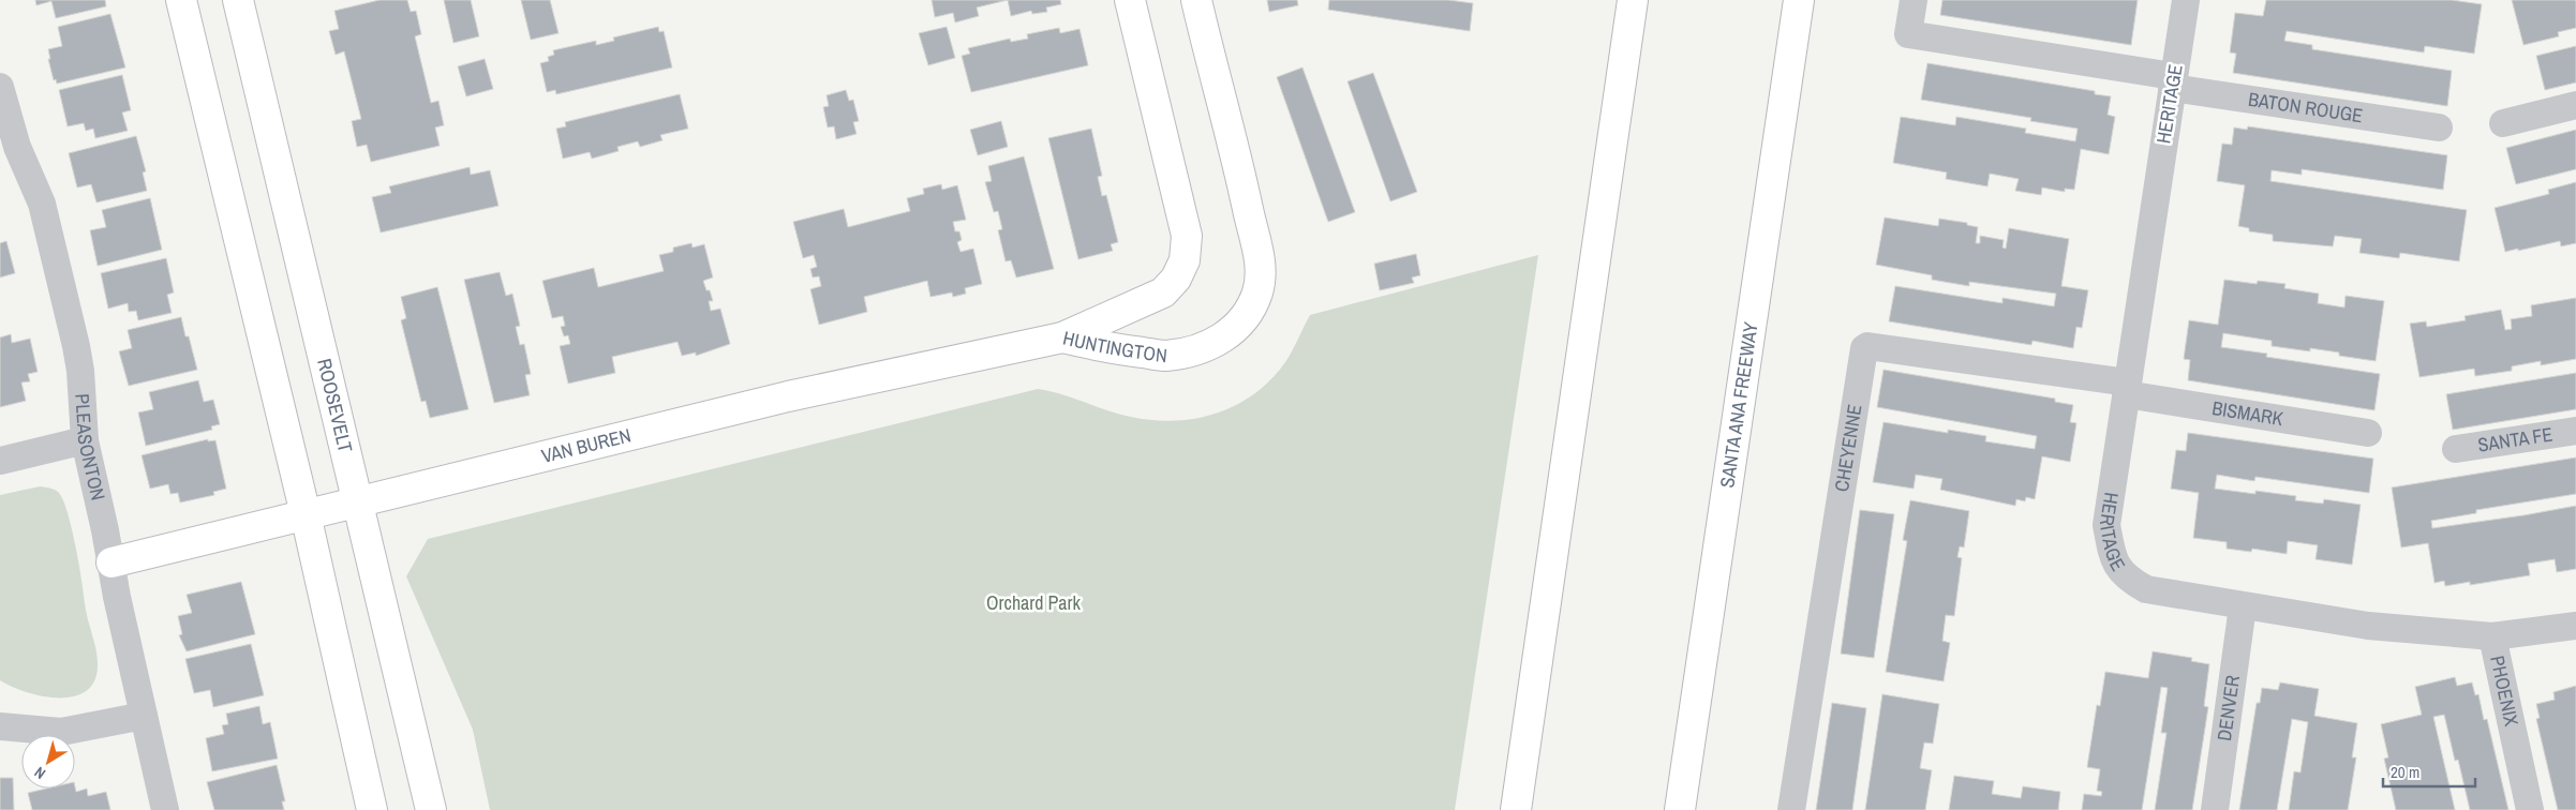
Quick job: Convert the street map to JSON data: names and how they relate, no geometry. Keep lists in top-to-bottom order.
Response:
{
  "streets": {
    "main road": [
      "HUNTINGTON",
      "ROOSEVELT",
      "SANTA ANA FREEWAY",
      "VAN BUREN"
    ],
    "street": [
      "HERITAGE",
      "BATON ROUGE",
      "BISMARK",
      "SANTA FE",
      "PLEASONTON",
      "CHEYENNE",
      "PHOENIX",
      "DENVER"
    ]
  },
  "crossings": [
    ["HERITAGE", "BATON ROUGE"],
    ["HERITAGE", "BISMARK"],
    ["HERITAGE", "CHEYENNE"],
    ["HERITAGE", "PHOENIX"],
    ["HERITAGE", "DENVER"],
    ["HUNTINGTON", "VAN BUREN"],
    ["ROOSEVELT", "VAN BUREN"],
    ["BISMARK", "CHEYENNE"],
    ["PLEASONTON", "VAN BUREN"]
  ],
  "parks": ["Orchard Park"],
  "scale_bar": "20 m",
  "north": "bottom left"
}
